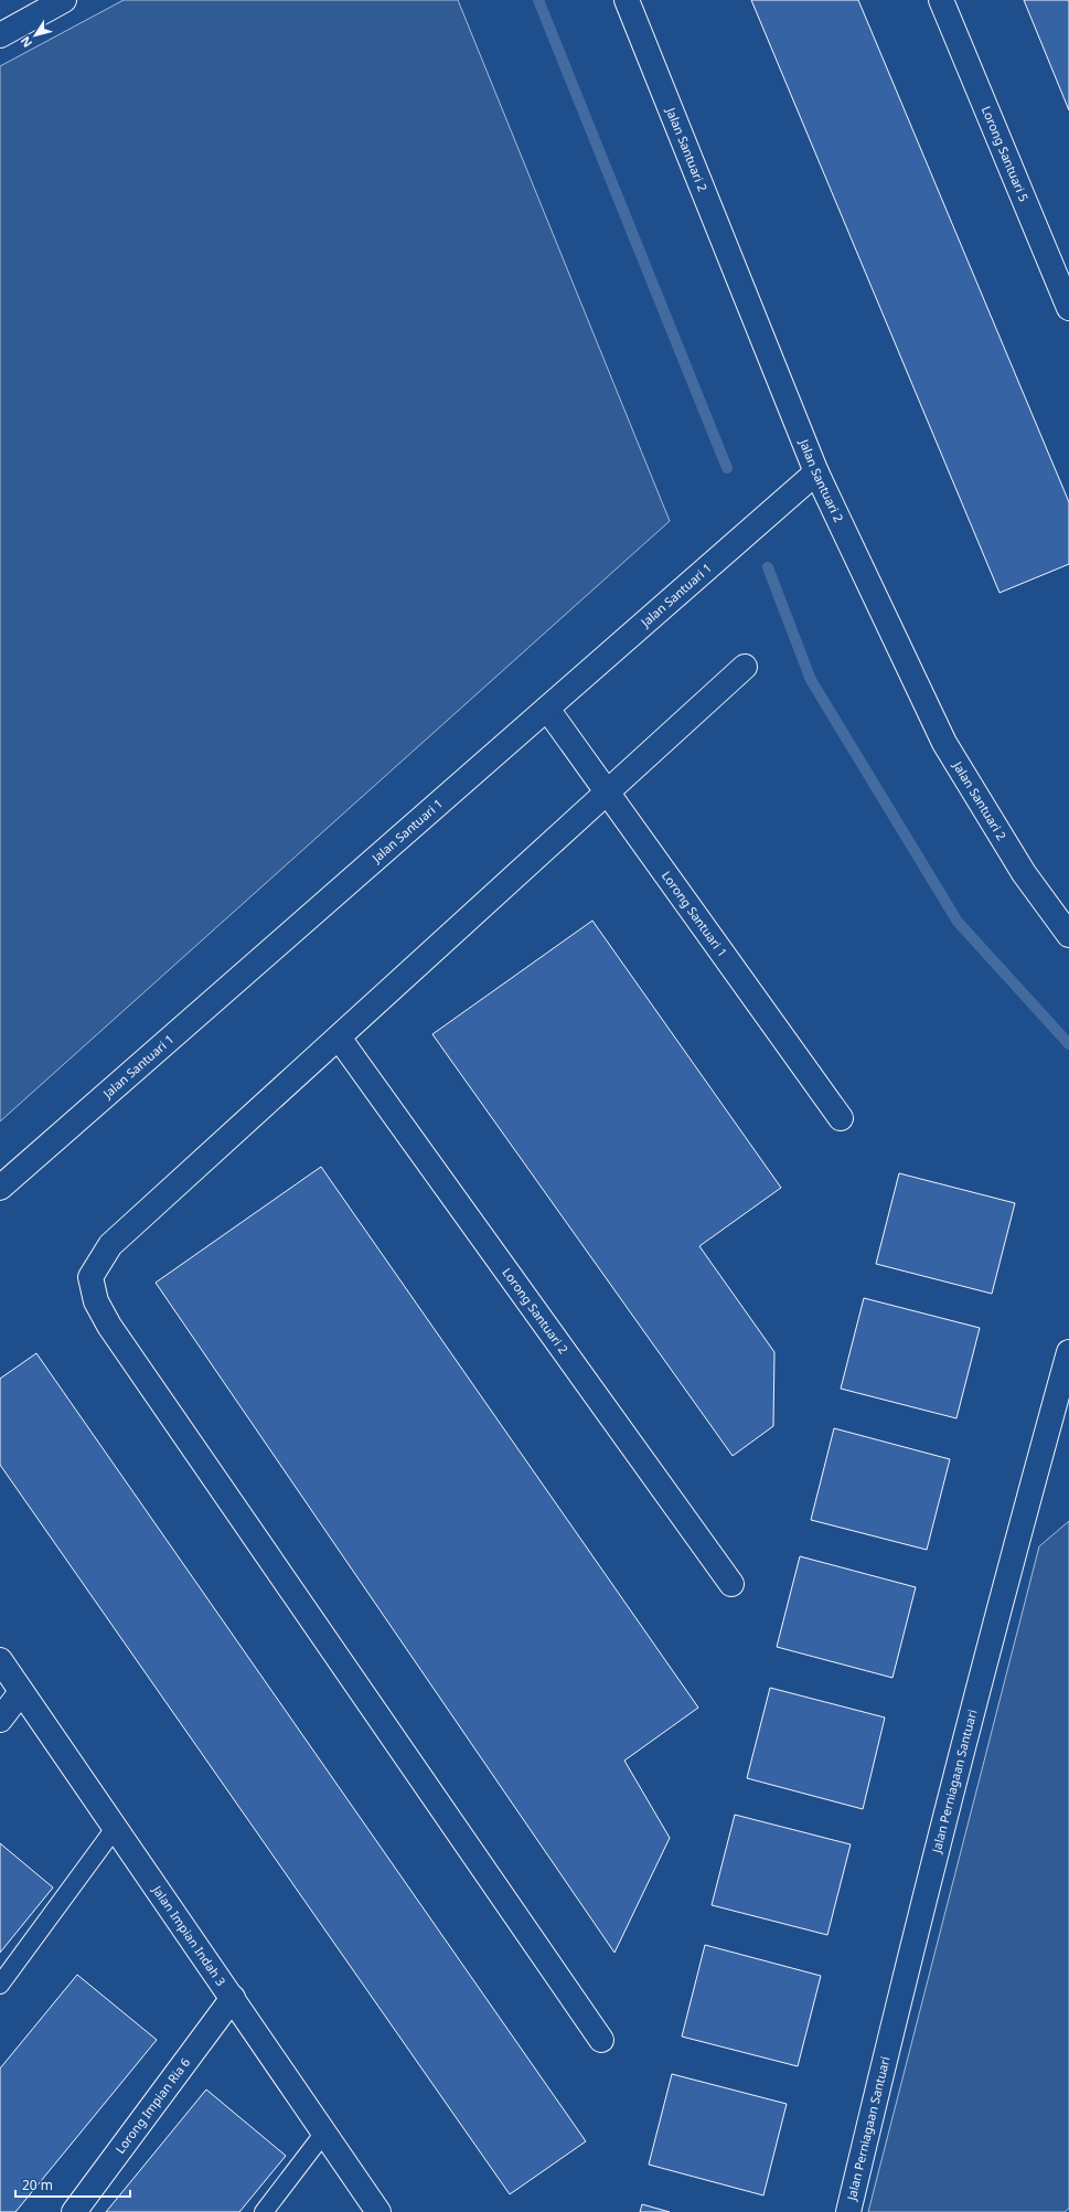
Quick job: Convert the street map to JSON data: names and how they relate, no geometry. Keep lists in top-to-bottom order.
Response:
{
  "streets": {
    "street": [
      "Jalan Santuari 2",
      "Lorong Santuari 5",
      "Jalan Santuari 1",
      "Lorong Santuari 1",
      "Lorong Santuari 2",
      "Jalan Perniagaan Santuari",
      "Jalan Impian Indah 3",
      "Lorong Impian Ria 6"
    ]
  },
  "crossings": [
    ["Jalan Santuari 2", "Jalan Santuari 1"],
    ["Jalan Santuari 1", "Lorong Santuari 1"],
    ["Jalan Impian Indah 3", "Lorong Impian Ria 6"]
  ],
  "scale_bar": "20 m",
  "north": "bottom left"
}
